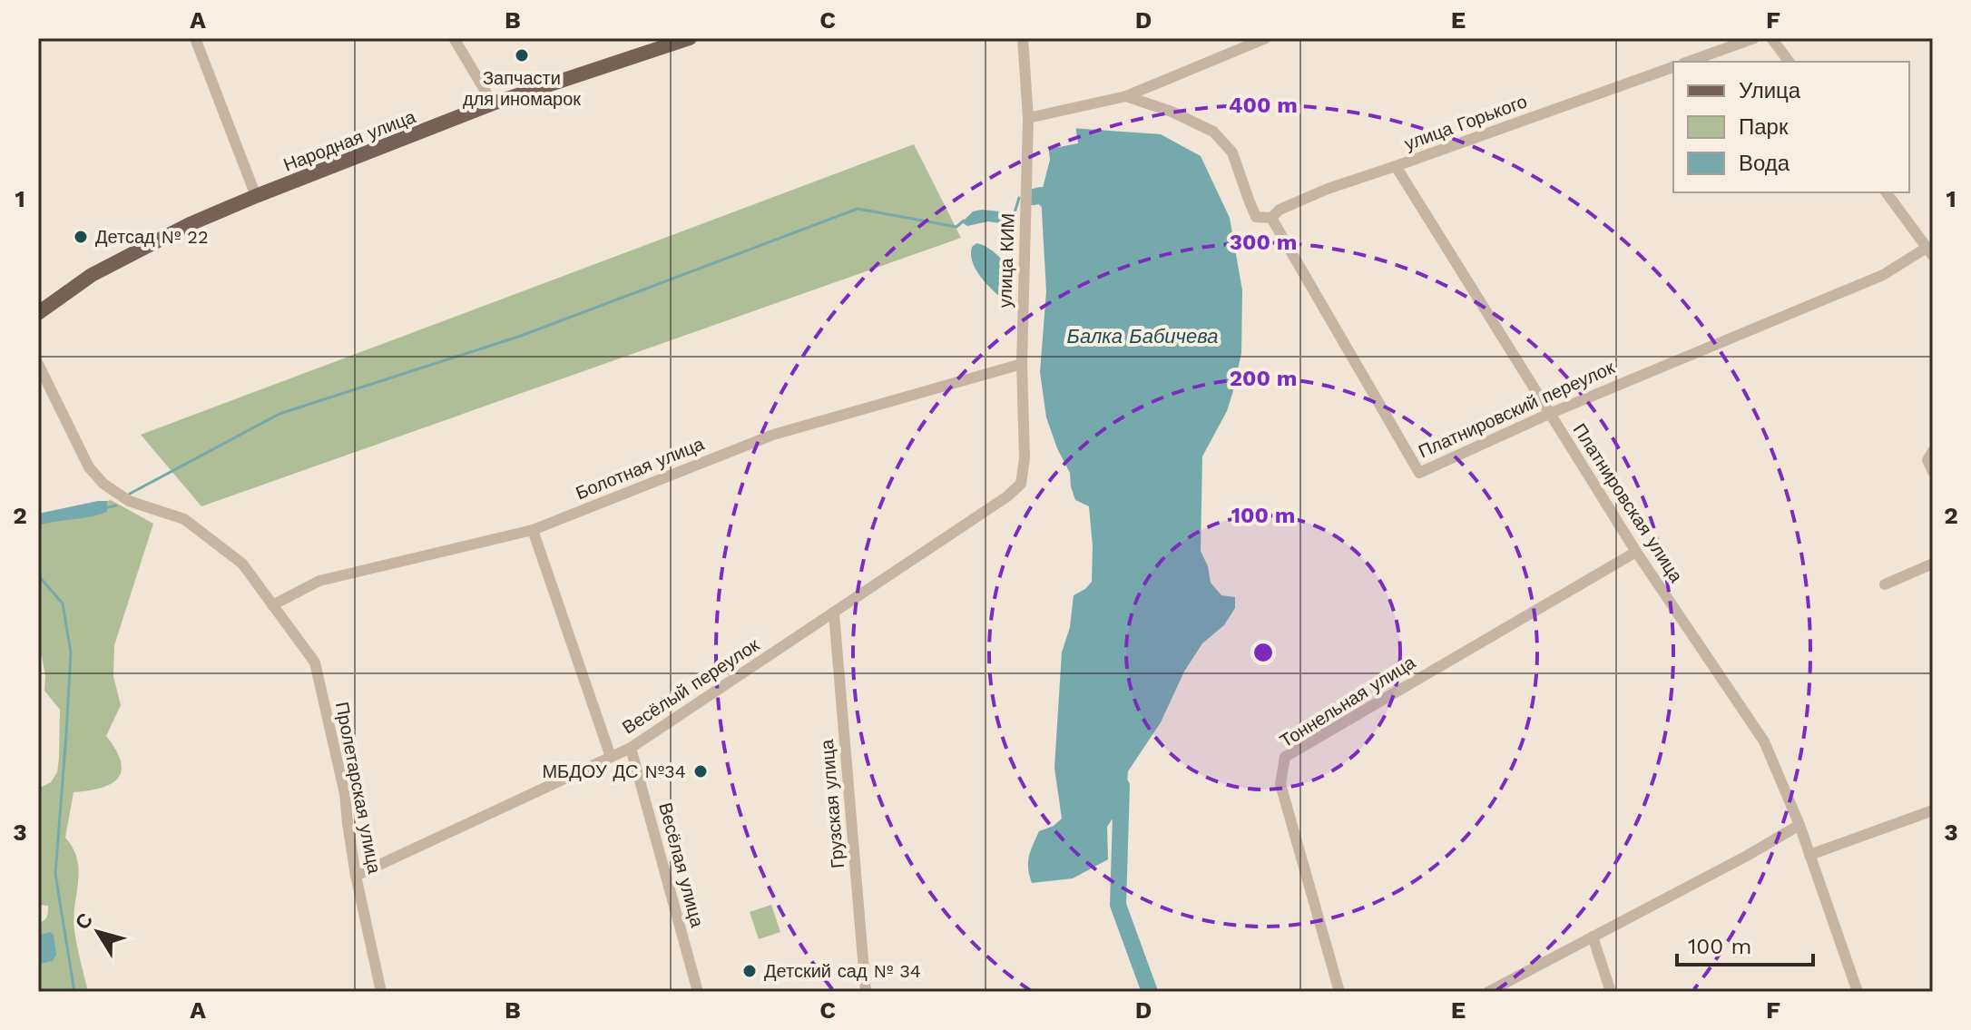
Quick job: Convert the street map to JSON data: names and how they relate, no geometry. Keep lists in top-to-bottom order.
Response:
{
  "streets": {
    "main road": ["Народная улица"],
    "street": [
      "улица Горького",
      "улица КИМ",
      "Платнировский переулок",
      "Болотная улица",
      "Платнировская улица",
      "Весёлый переулок",
      "Тоннельная улица",
      "Пролетарская улица",
      "Грузская улица",
      "Весёлая улица"
    ]
  },
  "crossings": [
    ["улица Горького", "Платнировский переулок"],
    ["улица Горького", "Платнировская улица"],
    ["улица КИМ", "Болотная улица"],
    ["улица КИМ", "Весёлый переулок"],
    ["Платнировский переулок", "Платнировская улица"],
    ["Болотная улица", "Пролетарская улица"],
    ["Платнировская улица", "Тоннельная улица"],
    ["Весёлый переулок", "Пролетарская улица"],
    ["Весёлый переулок", "Грузская улица"],
    ["Весёлый переулок", "Весёлая улица"]
  ],
  "water": ["Балка Бабичева"],
  "places": [
    "Запчасти для иномарок",
    "Детсад № 22",
    "МБДОУ ДС №34",
    "Детский сад № 34"
  ],
  "legend": ["Улица", "Парк", "Вода"],
  "scale_bar": "100 m",
  "north": "top left",
  "grid": {
    "columns": [
      "A",
      "B",
      "C",
      "D",
      "E",
      "F"
    ],
    "rows": ["1", "2", "3"]
  },
  "rings": [
    "400 m",
    "300 m",
    "200 m",
    "100 m"
  ]
}
